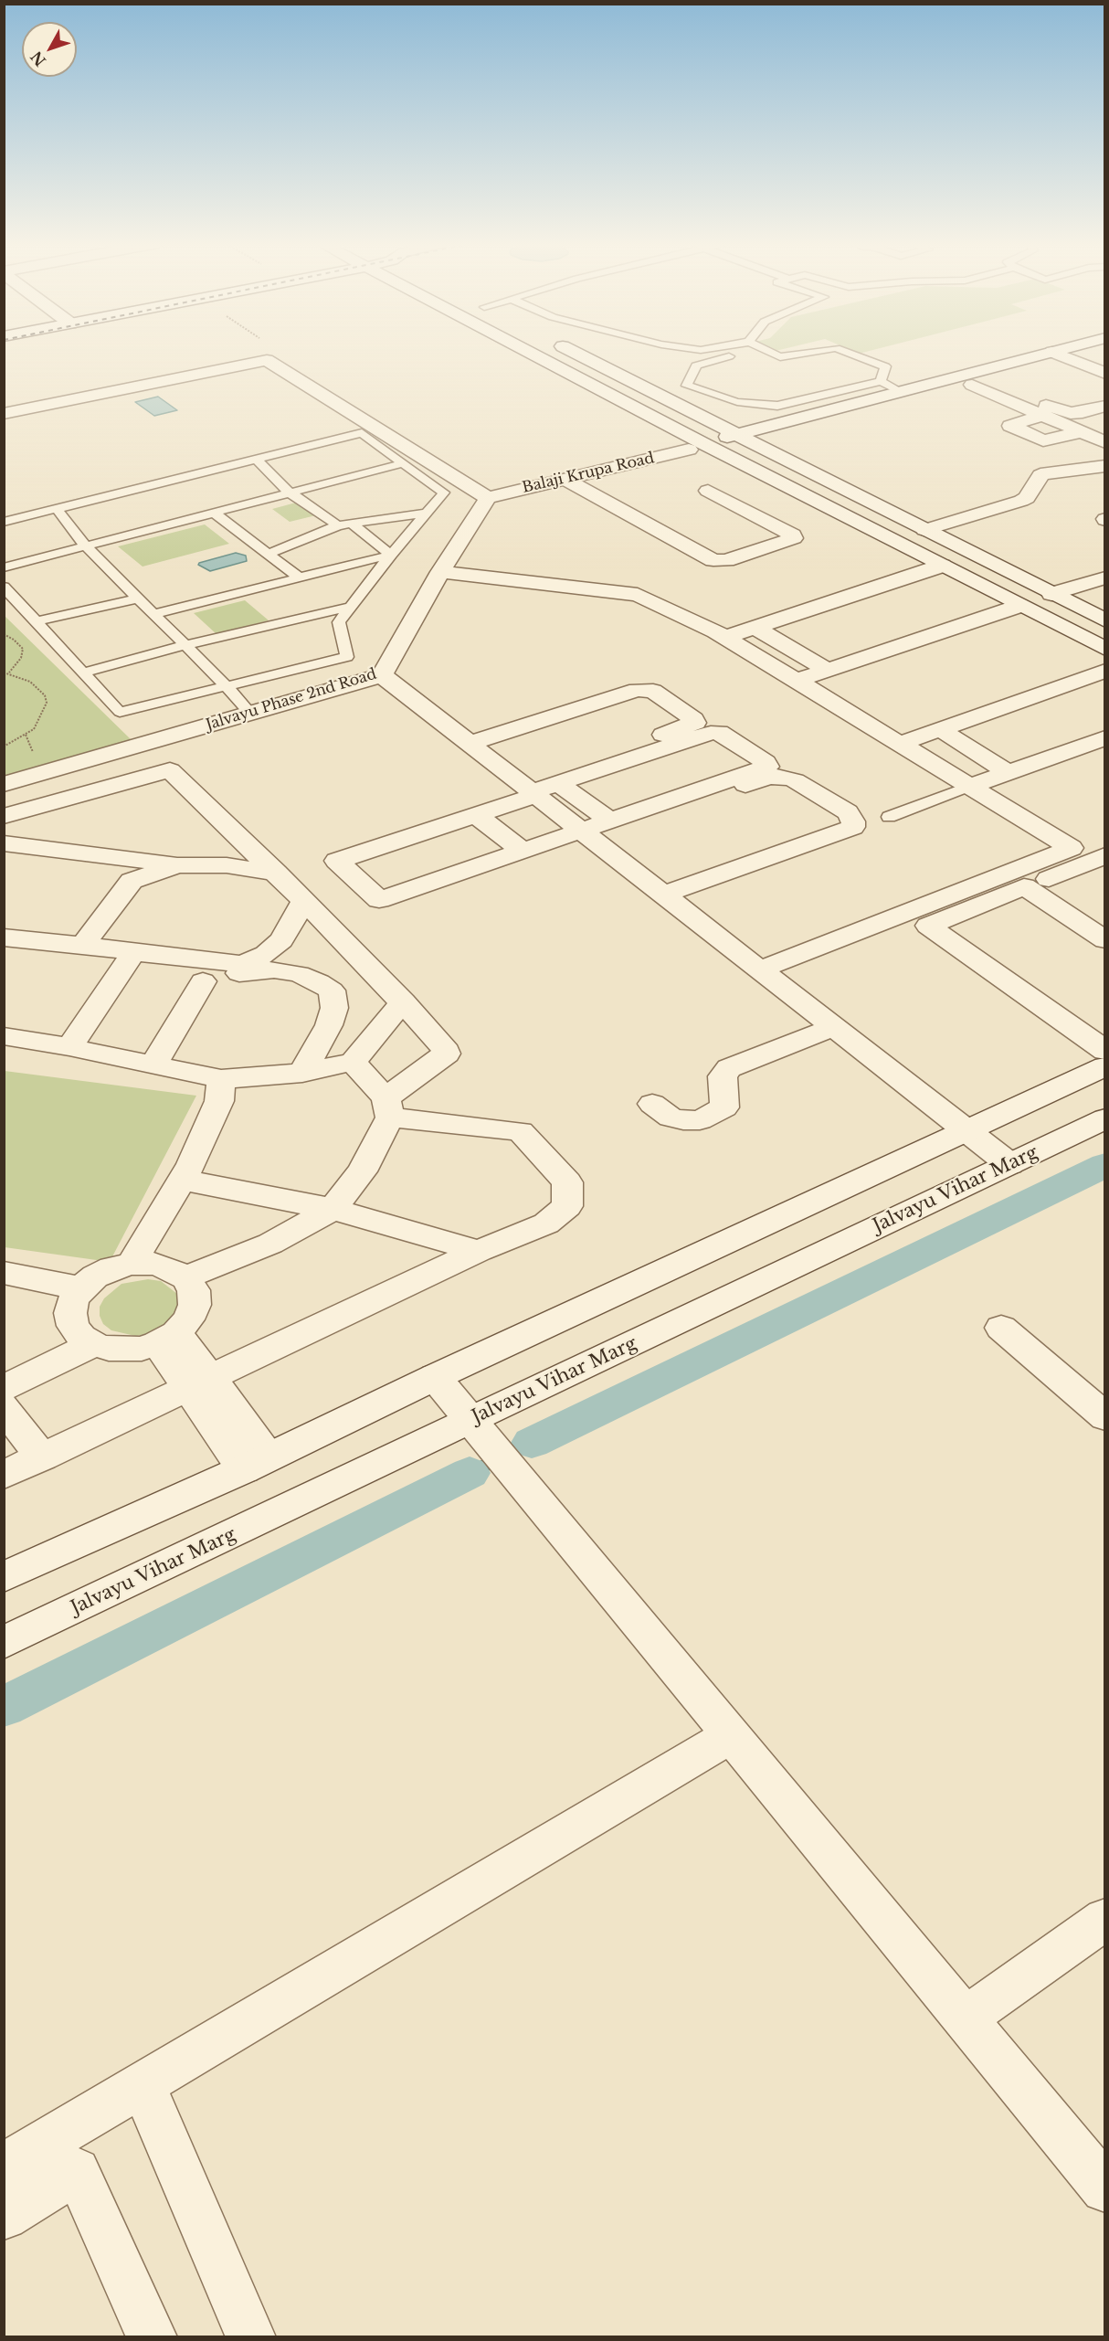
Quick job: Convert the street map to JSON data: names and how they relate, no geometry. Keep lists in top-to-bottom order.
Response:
{
  "streets": {
    "street": ["Balaji Krupa Road", "Jalvayu Phase 2nd Road", "Jalvayu Vihar Marg"]
  },
  "crossings": [
    ["Balaji Krupa Road", "Jalvayu Phase 2nd Road"]
  ],
  "north": "bottom left"
}
